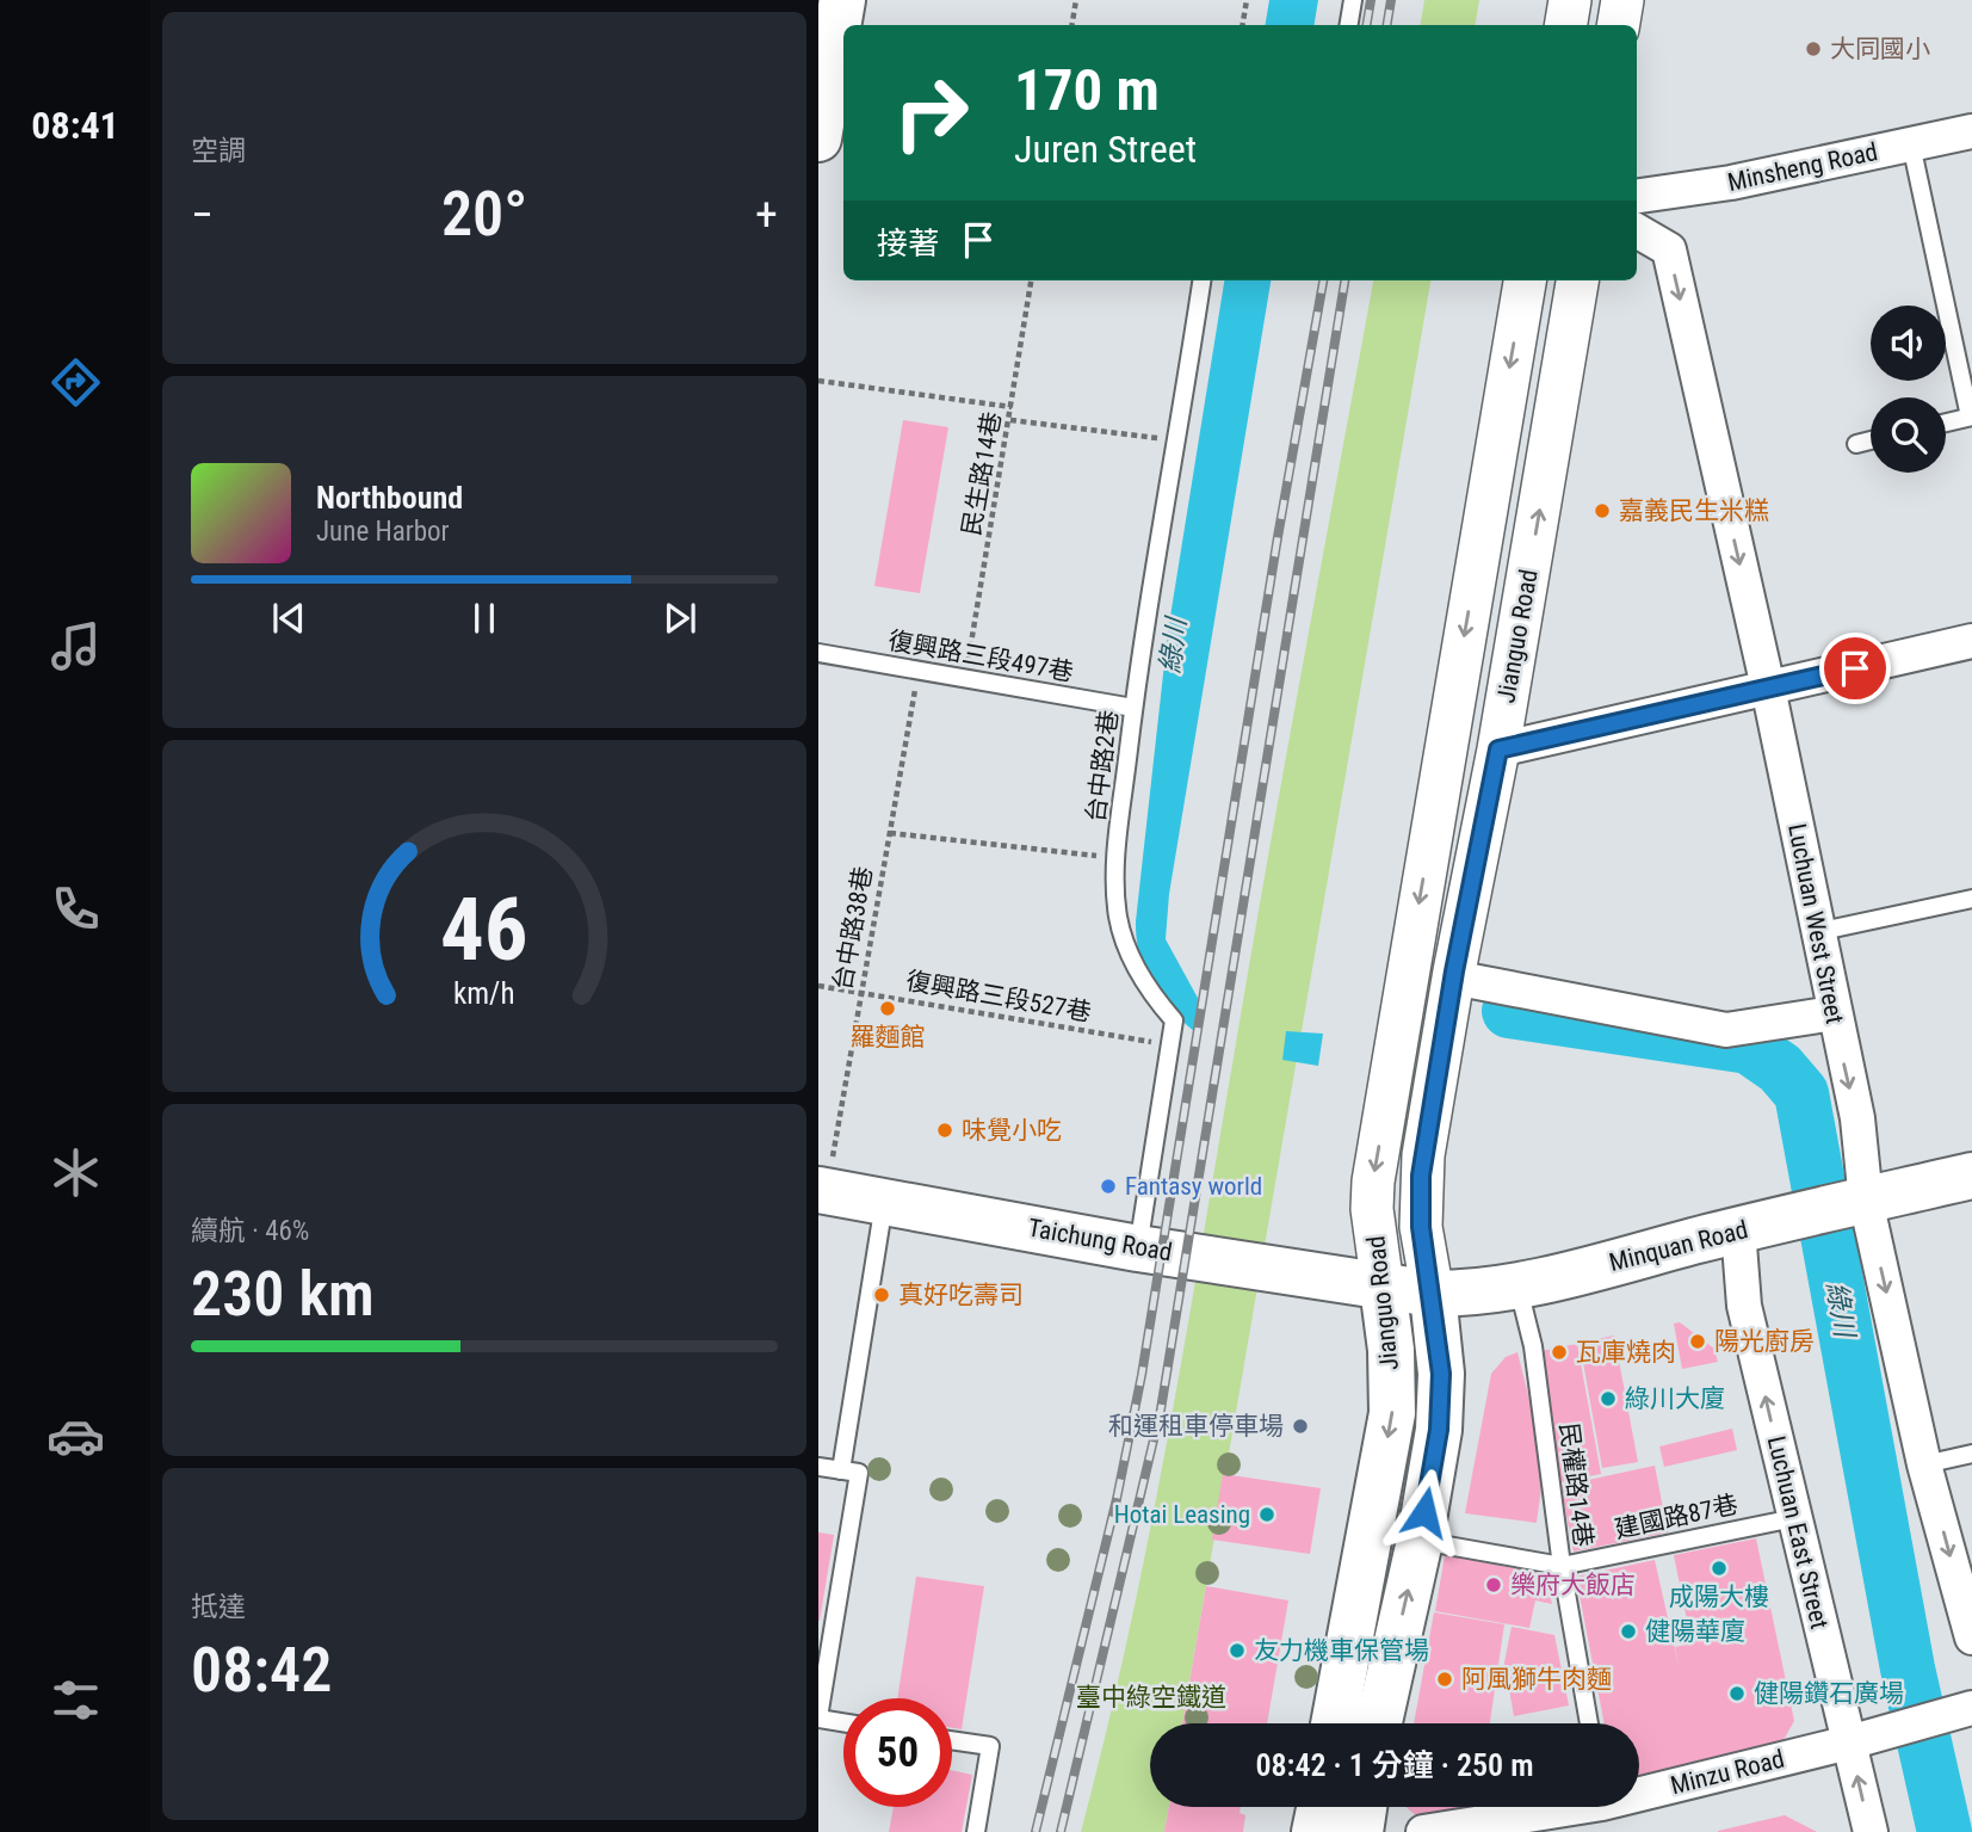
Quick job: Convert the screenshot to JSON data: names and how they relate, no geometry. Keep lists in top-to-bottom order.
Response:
{
  "streets": {
    "main road": ["Jianguo Road", "Taichung Road", "Minquan Road"],
    "street": [
      "Minsheng Road",
      "Luchuan West Street",
      "Luchuan East Street",
      "Minzu Road"
    ],
    "lane": [
      "復興路三段497巷",
      "台中路2巷",
      "民權路14巷",
      "建國路87巷"
    ],
    "path": ["民生路14巷", "台中路38巷", "復興路三段527巷"]
  },
  "crossings": [
    ["民生路14巷", "復興路三段497巷"],
    ["Jianguo Road", "Taichung Road"],
    ["Jianguo Road", "Minquan Road"],
    ["Jianguo Road", "建國路87巷"],
    ["復興路三段497巷", "台中路2巷"],
    ["復興路三段497巷", "台中路38巷"],
    ["台中路2巷", "復興路三段527巷"],
    ["台中路2巷", "Taichung Road"],
    ["Luchuan West Street", "Minquan Road"],
    ["台中路38巷", "復興路三段527巷"],
    ["台中路38巷", "Taichung Road"],
    ["Taichung Road", "Minquan Road"],
    ["Minquan Road", "民權路14巷"],
    ["Minquan Road", "Luchuan East Street"],
    ["民權路14巷", "建國路87巷"],
    ["建國路87巷", "Luchuan East Street"],
    ["Luchuan East Street", "Minzu Road"]
  ],
  "one_way": ["Luchuan West Street", "Luchuan East Street"],
  "water": ["綠川"],
  "parks": ["臺中綠空鐵道"],
  "places": [
    "大同國小",
    "嘉義民生米糕",
    "羅麵館",
    "味覺小吃",
    "Fantasy world",
    "真好吃壽司",
    "陽光廚房",
    "瓦庫燒肉",
    "綠川大廈",
    "和運租車停車場",
    "Hotai Leasing",
    "成陽大樓",
    "樂府大飯店",
    "健陽華廈",
    "友力機車保管場",
    "阿風獅牛肉麵",
    "健陽鑽石廣場"
  ],
  "page": {
    "tabs": "08:41",
    "tile": [
      "空調",
      ["續航 · 46%", "230 km"],
      ["抵達", "08:42"]
    ],
    "turn": ["170 m", "Juren Street"],
    "heat": ["−", "20°", "+"],
    "then": "接著",
    "song": ["Northbound", "June Harbor"],
    "limit": "50",
    "trip": "08:42 · 1 分鐘 · 250 m",
    "gauge": ["46", "km/h"]
  }
}
